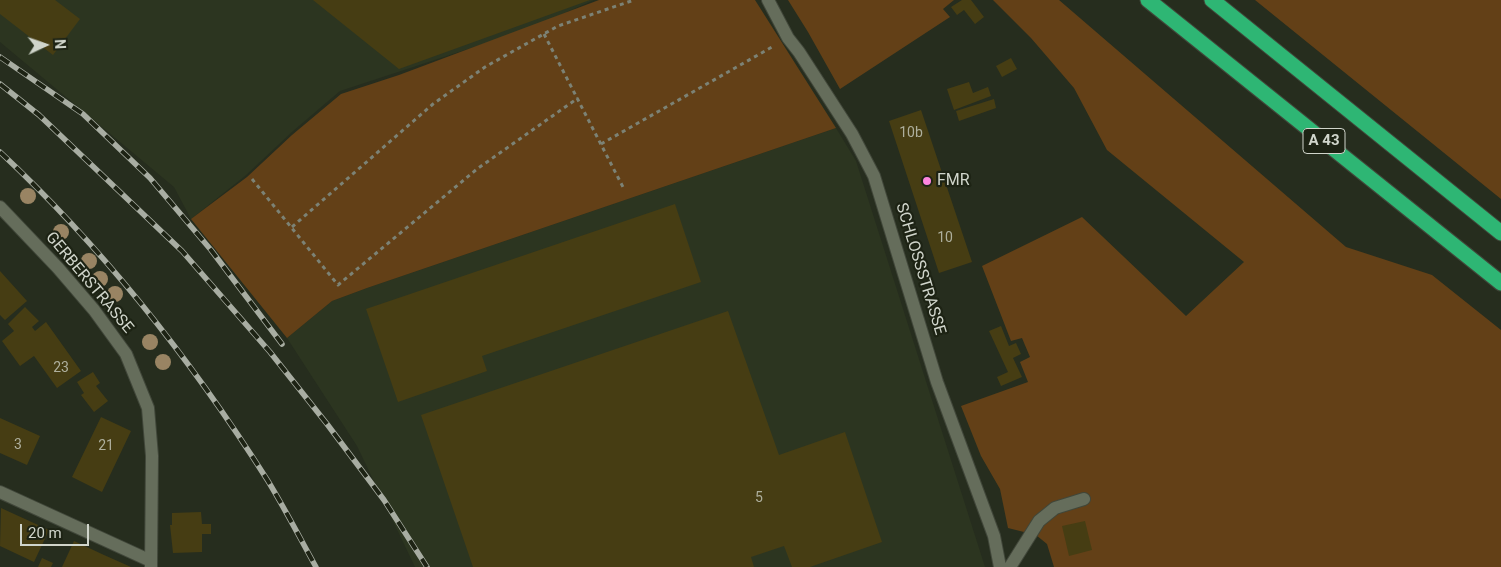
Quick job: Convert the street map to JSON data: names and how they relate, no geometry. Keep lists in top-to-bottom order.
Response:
{
  "streets": {
    "highway": ["A 43"],
    "street": ["SCHLOSSSTRASSE", "GERBERSTRASSE"]
  },
  "places": ["FMR"],
  "house_numbers": [
    "10b",
    "10",
    "23",
    "3",
    "21",
    "5"
  ],
  "scale_bar": "20 m",
  "north": "right"
}
